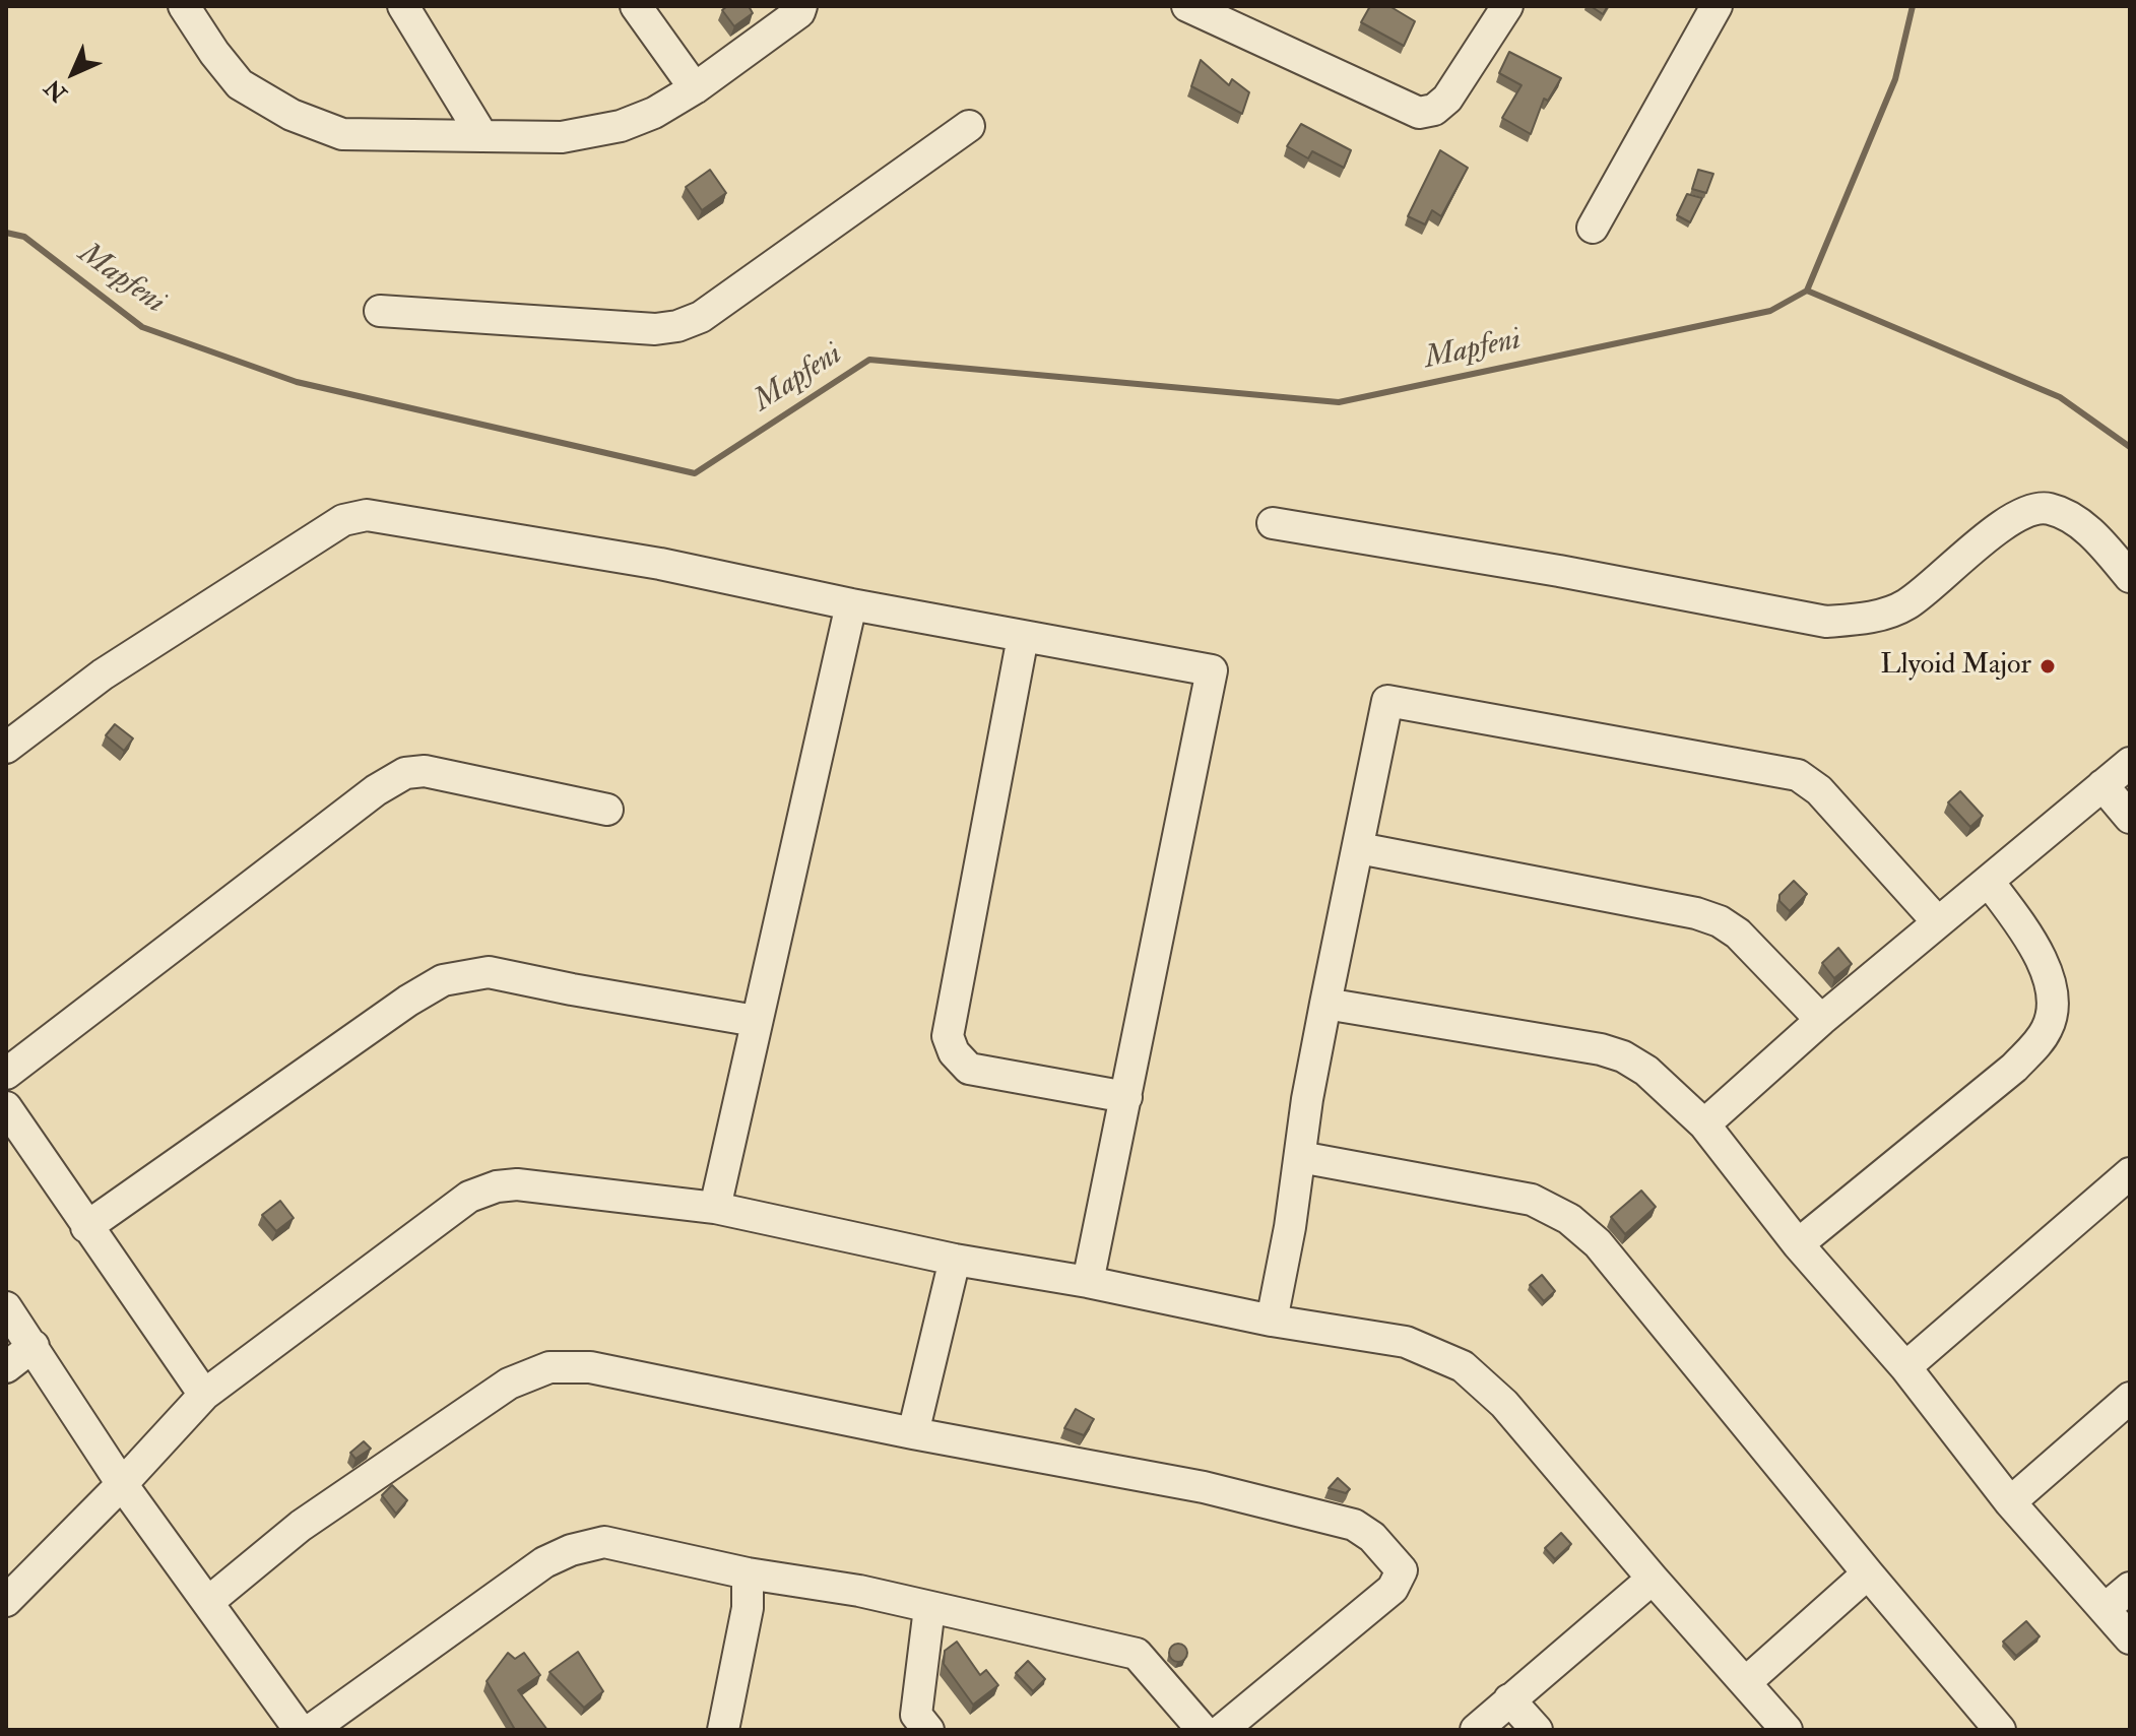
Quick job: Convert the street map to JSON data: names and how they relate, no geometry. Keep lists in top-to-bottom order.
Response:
{
  "water": ["Mapfeni"],
  "places": ["Llyoid Major"],
  "north": "bottom left"
}
